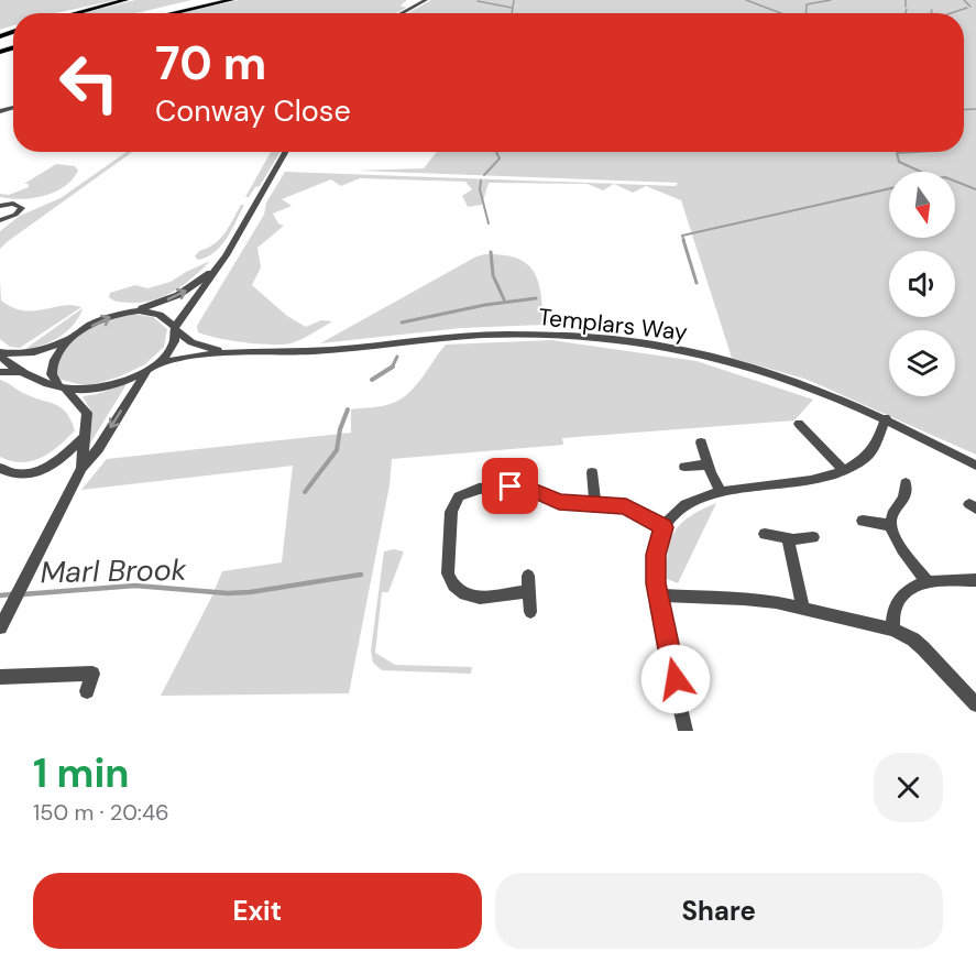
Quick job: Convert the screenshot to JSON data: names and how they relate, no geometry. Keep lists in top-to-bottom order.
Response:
{
  "streets": {
    "street": ["Templars Way"]
  },
  "water": ["Marl Brook"],
  "north": "bottom",
  "page": {
    "turn": ["70 m", "Conway Close"],
    "heading": ["1 min", "150 m · 20:46"],
    "buttons": ["Exit", "Share"]
  }
}
